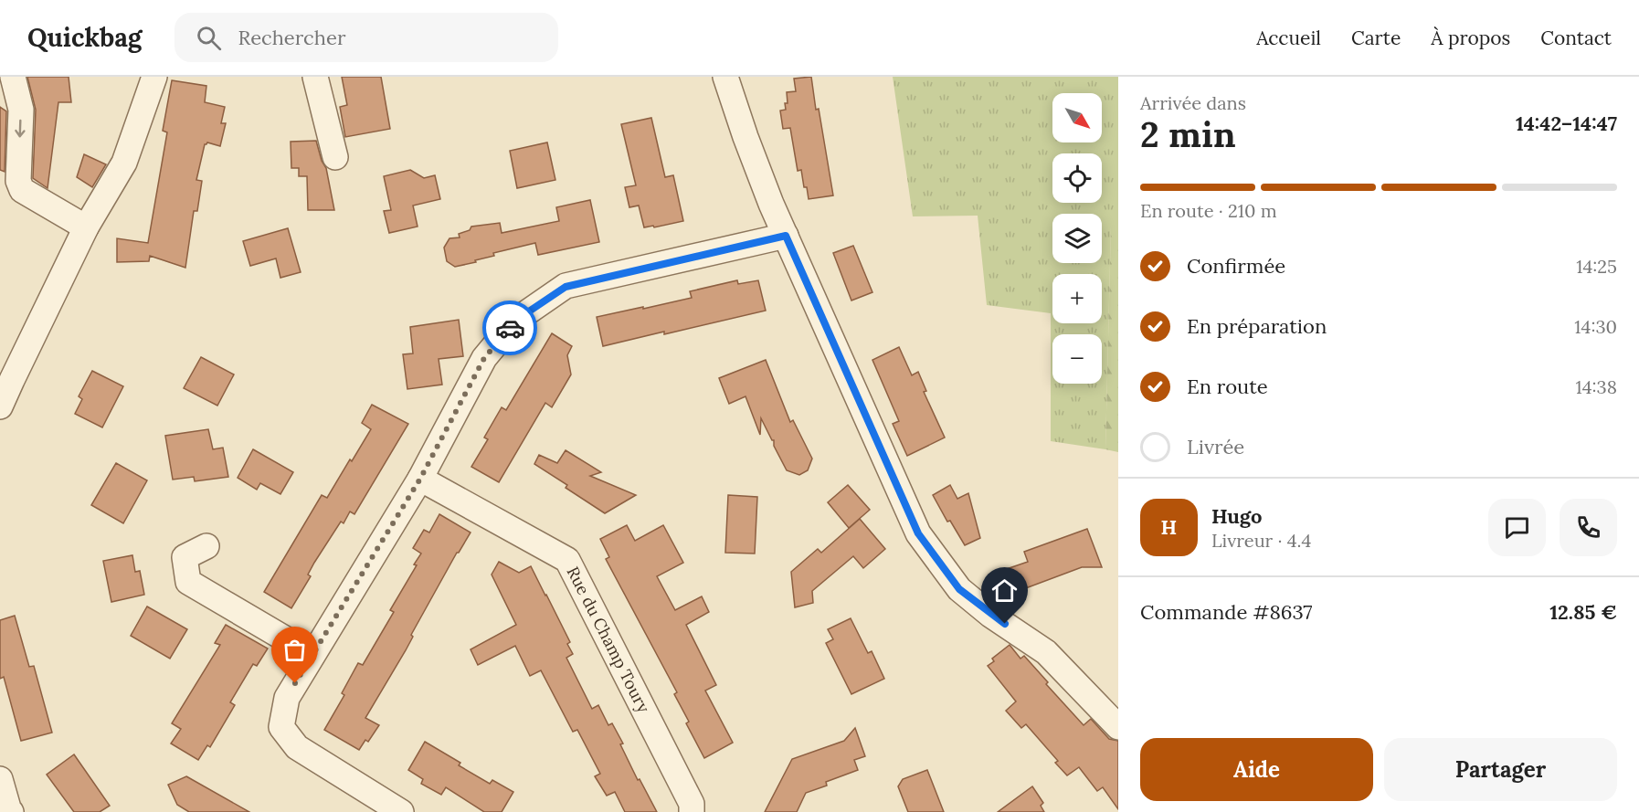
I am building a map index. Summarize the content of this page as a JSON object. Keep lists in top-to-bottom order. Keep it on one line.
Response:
{"streets":{"street":["Rue du Champ Toury"]},"north":"bottom right","page":{"header":"Quickbag","search":"Rechercher","nav":["Accueil","Carte","À propos","Contact"],"heading":["2 min","Arrivée dans","14:42–14:47"],"panel":["Hugo","Livreur · 4.4","Commande #8637","12.85 €"],"map_buttons":["+","−"],"bar":"En route · 210 m","list":[["Confirmée","14:25"],["En préparation","14:30"],["En route","14:38"],"Livrée"],"round":"H","buttons":["Aide","Partager"]}}
